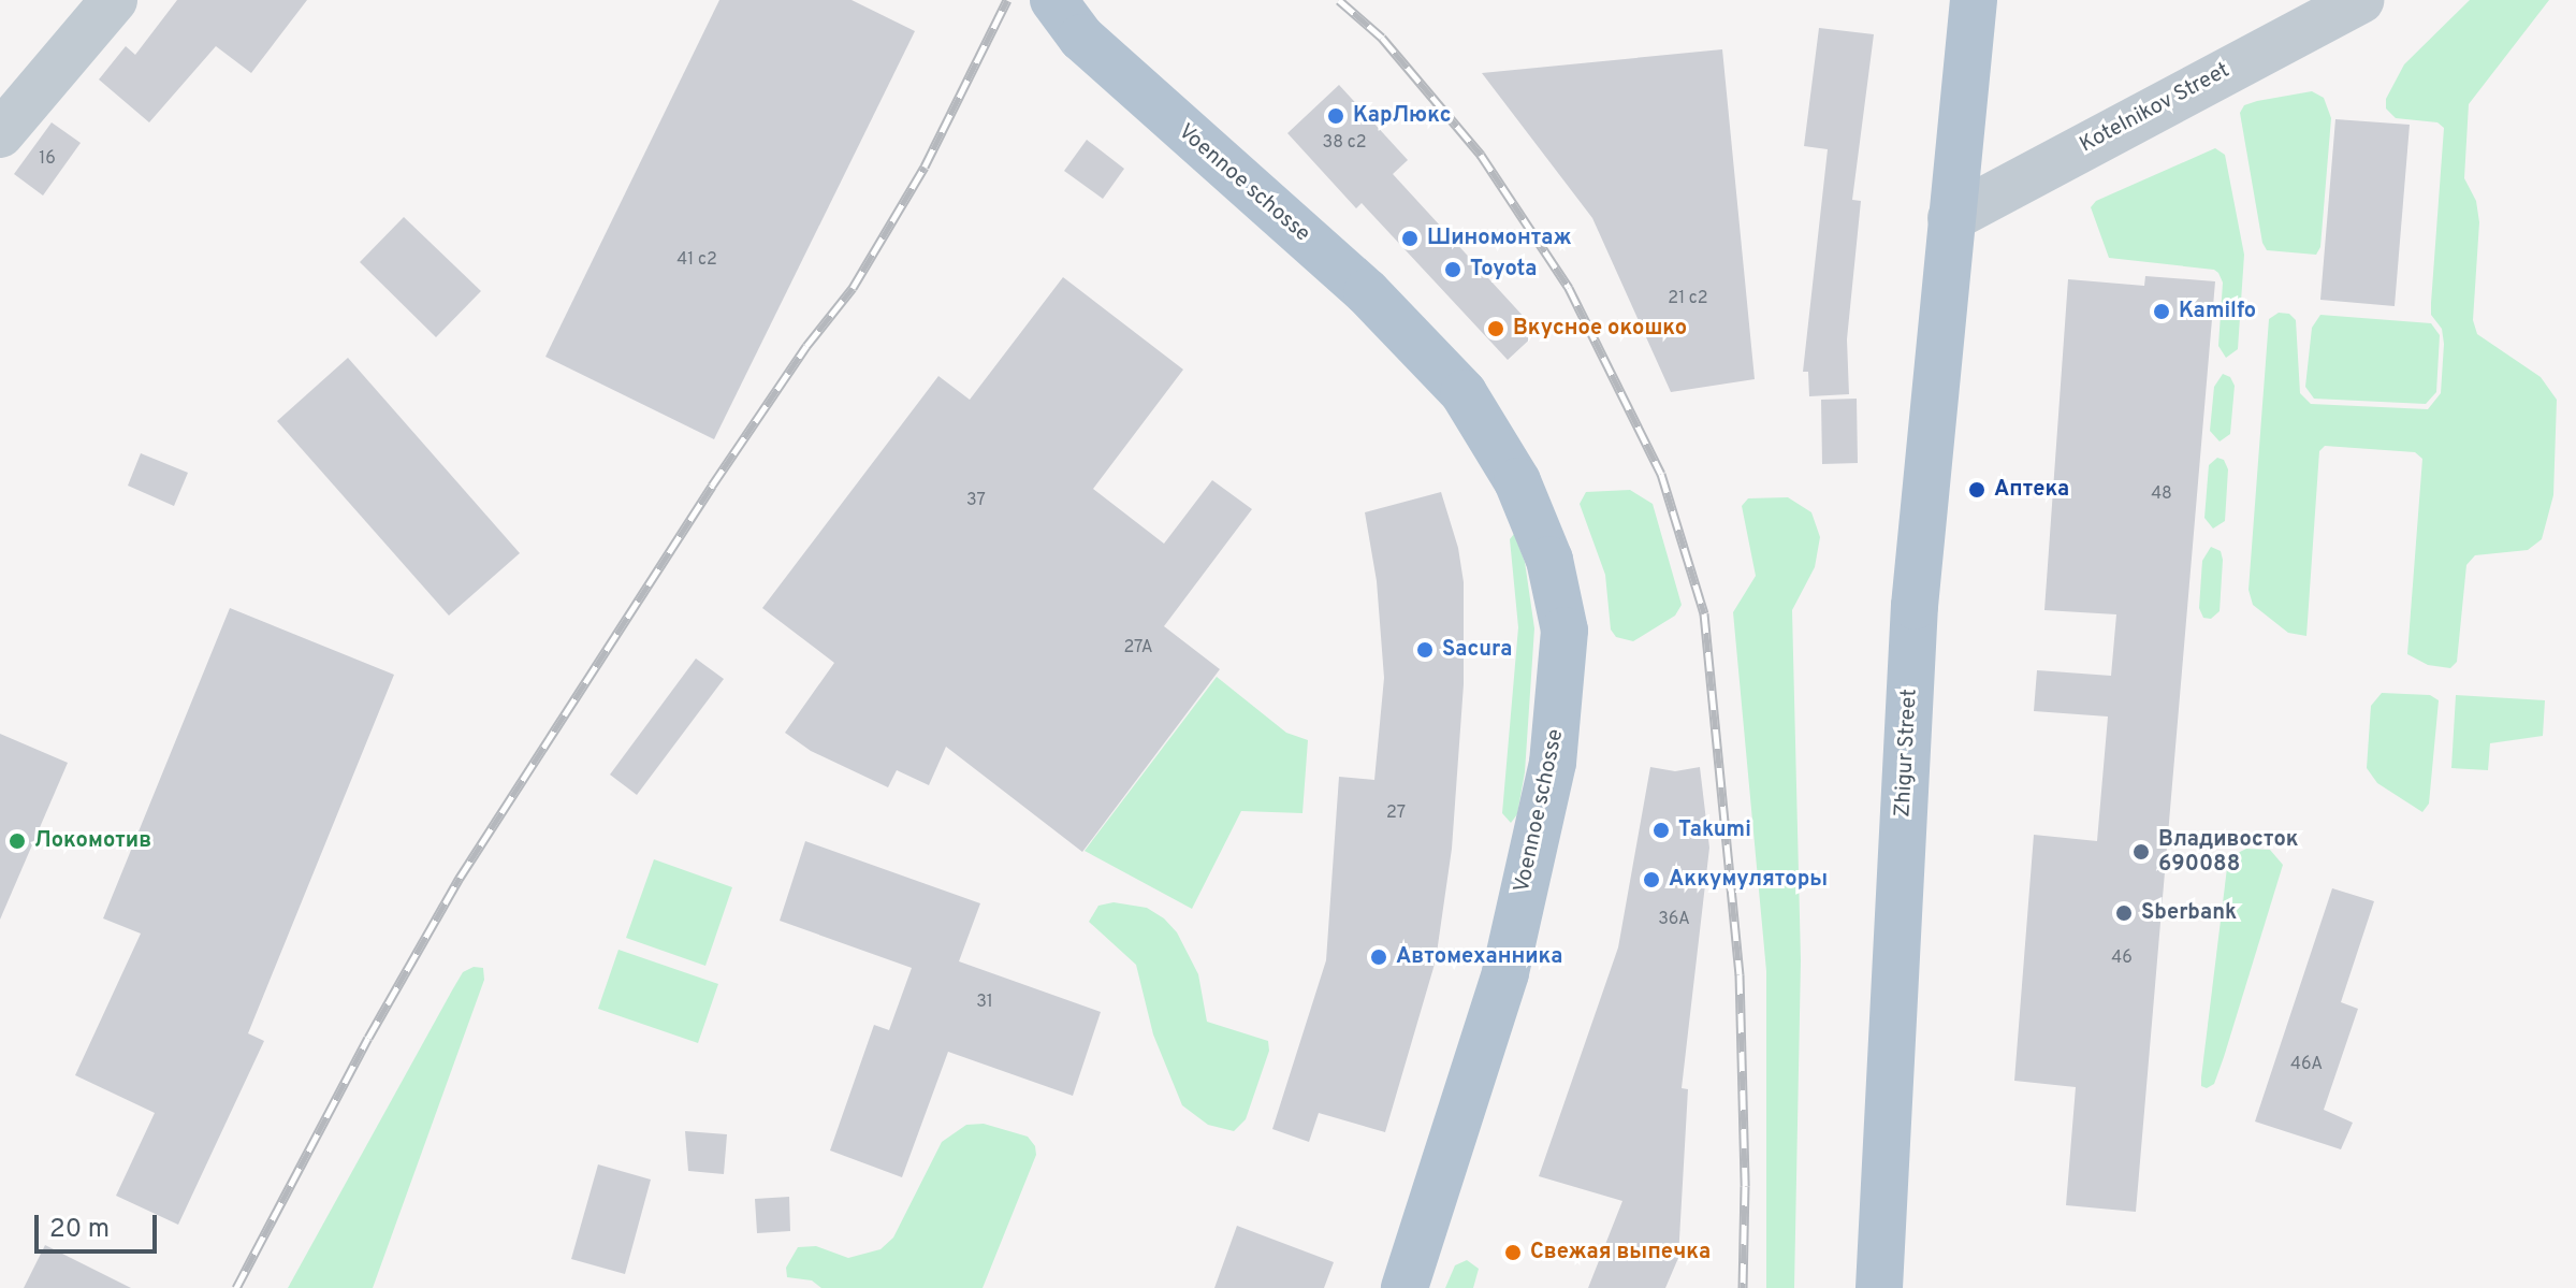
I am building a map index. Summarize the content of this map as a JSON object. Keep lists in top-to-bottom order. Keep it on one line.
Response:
{"streets":{"main road":["Voennoe schosse","Zhigur Street"],"street":["Kotelnikov Street"]},"crossings":[["Kotelnikov Street","Zhigur Street"]],"places":["КарЛюкс","Шиномонтаж","Toyota","Kamilfo","Вкусное окошко","Аптека","Sacura","Takumi","Локомотив","Владивосток 690088","Аккумуляторы","Sberbank","Автомеханника","Свежая выпечка"],"house_numbers":["38 с2","16","41 с2","21 с2","48","37","27А","27","36А","46","31","46А"],"scale_bar":"20 m"}
